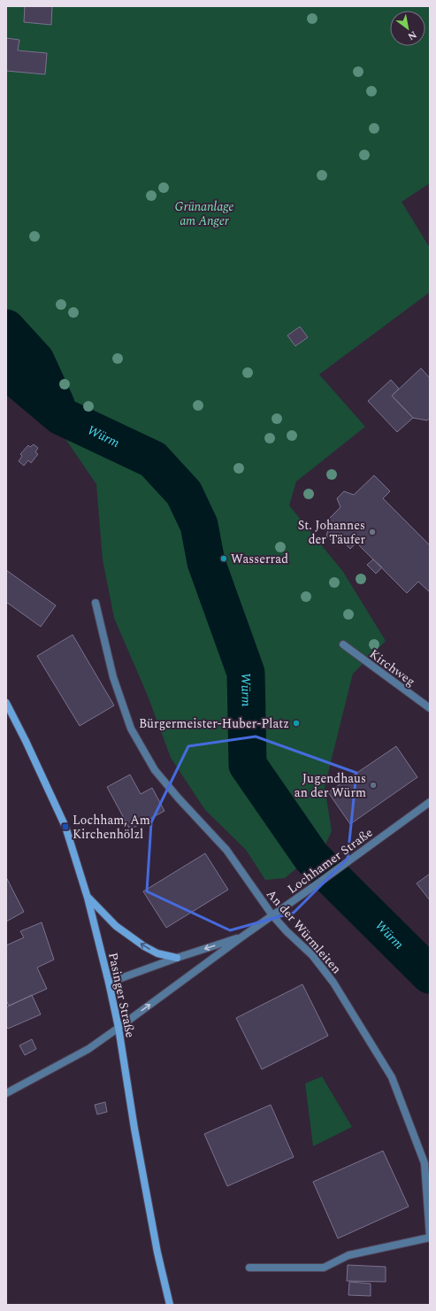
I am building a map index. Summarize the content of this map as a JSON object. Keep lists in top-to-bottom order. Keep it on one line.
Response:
{"streets":{"main road":["Pasinger Straße"],"street":["Kirchweg","Lochhamer Straße","An der Würmleiten"]},"crossings":[["Lochhamer Straße","An der Würmleiten"],["Lochhamer Straße","Pasinger Straße"]],"water":["Würm"],"parks":["Grünanlage am Anger"],"places":{"other":["St. Johannes der Täufer","Wasserrad","Bürgermeister-Huber-Platz","Jugendhaus an der Würm"],"transit":["Lochham, Am Kirchenhölzl"]},"north":"bottom right"}
